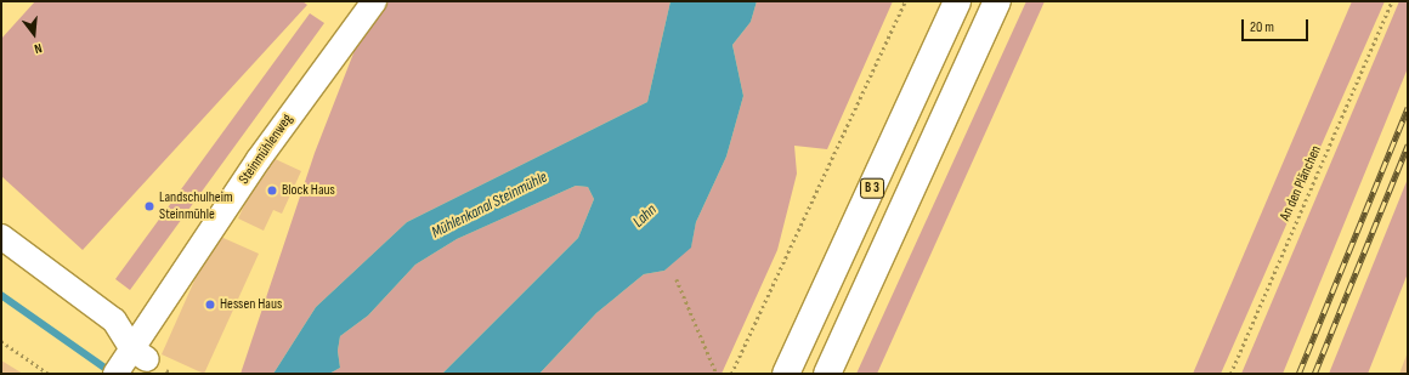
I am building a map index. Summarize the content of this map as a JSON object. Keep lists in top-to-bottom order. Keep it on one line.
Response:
{"streets":{"highway":["B 3"],"street":["Steinmühlenweg"],"path":["An den Plänchen"]},"water":["Mühlenkanal Steinmühle","Lahn"],"places":["Block Haus","Landschulheim Steinmühle","Hessen Haus"],"scale_bar":"20 m","north":"bottom"}
